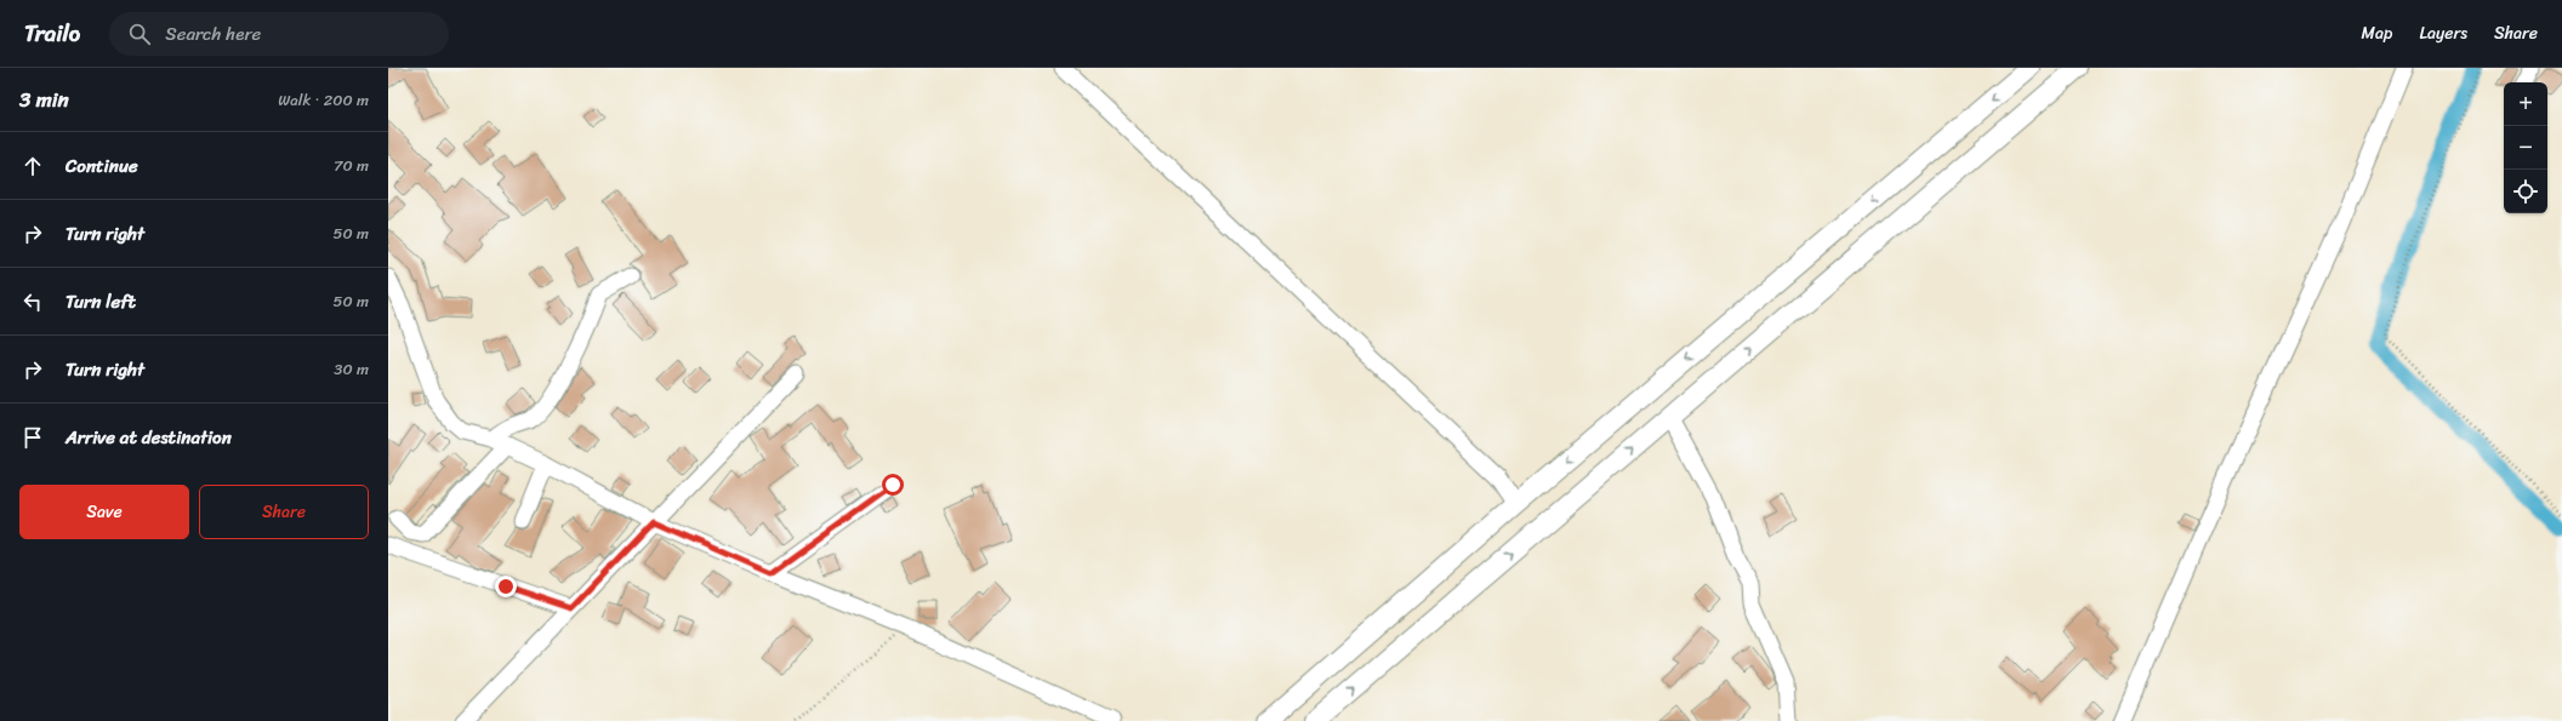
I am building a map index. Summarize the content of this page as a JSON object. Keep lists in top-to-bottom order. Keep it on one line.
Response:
{"page":{"header":"Trailo","search":"Search here","nav":["Map","Layers","Share"],"heading":["3 min","Walk · 200 m"],"map_buttons":["+","−"],"list":[["Continue","70 m"],["Turn right","50 m"],["Turn left","50 m"],["Turn right","30 m"],"Arrive at destination"],"buttons":["Save","Share"]}}
